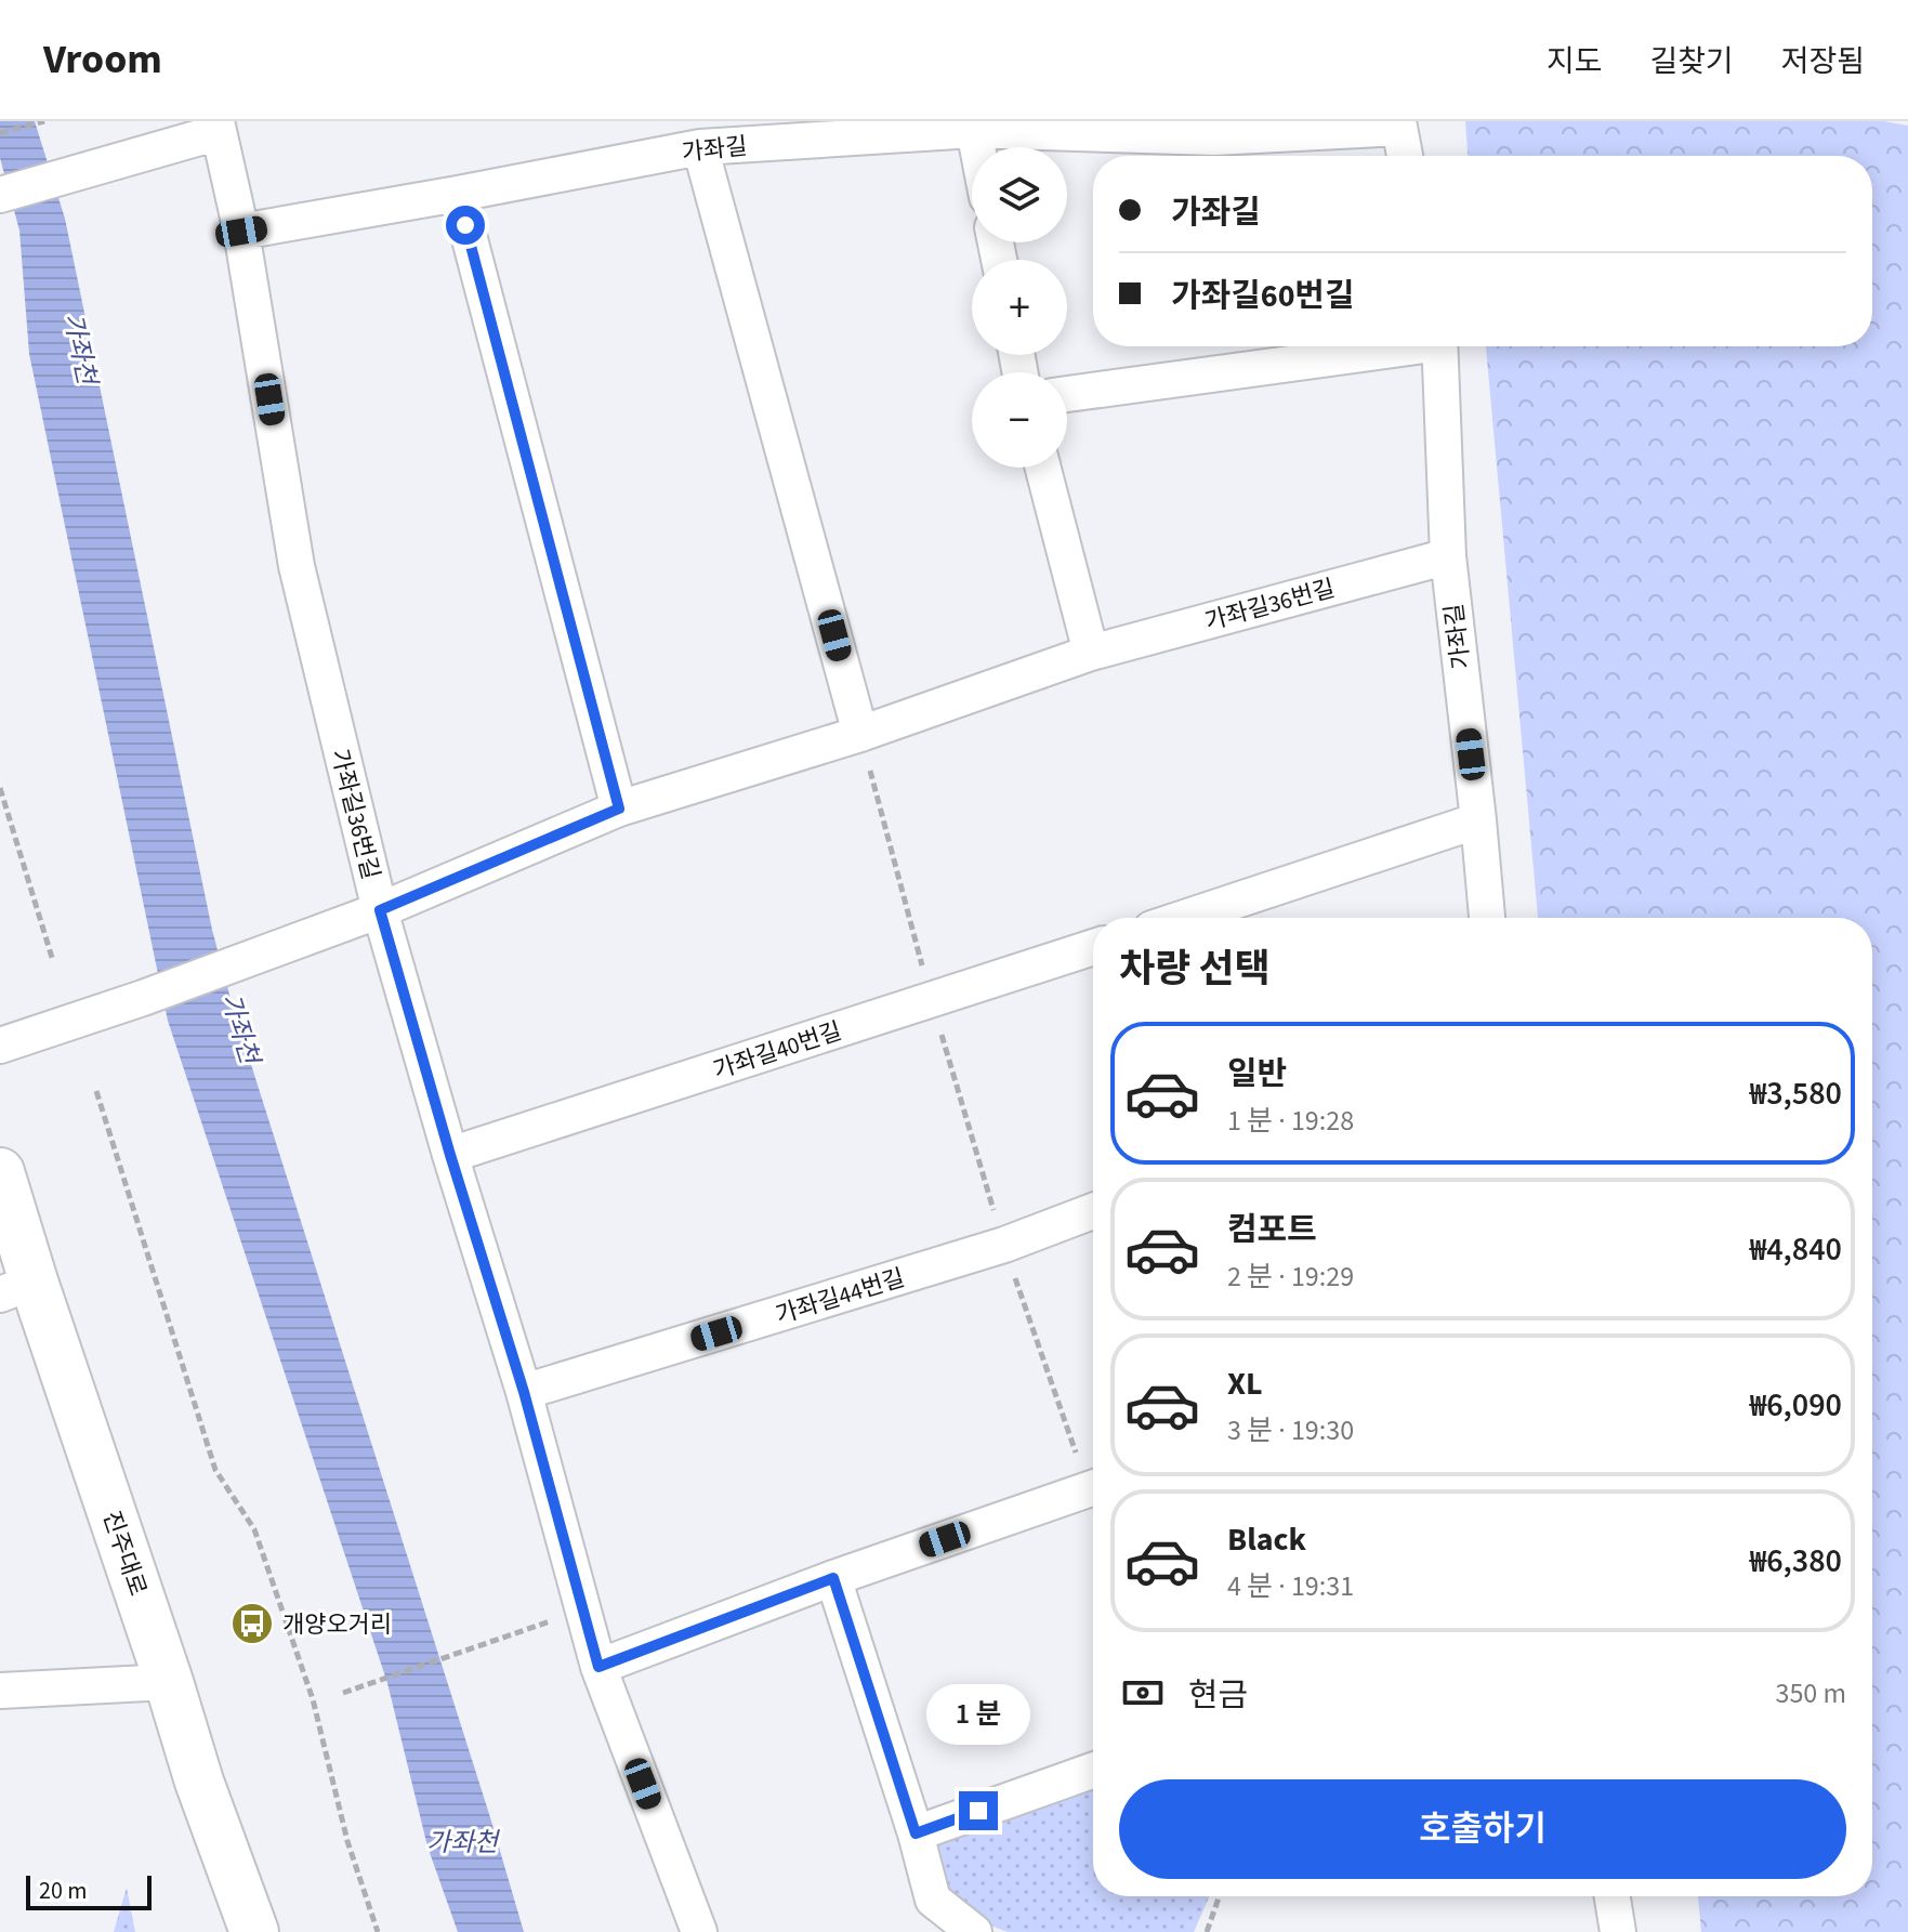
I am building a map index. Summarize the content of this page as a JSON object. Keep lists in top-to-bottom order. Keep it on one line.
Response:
{"streets":{"street":["가좌길","가좌길36번길","가좌길40번길","가좌길44번길","진주대로"]},"crossings":[["가좌길","가좌길36번길"]],"water":["가좌천"],"places":{"bus stop":["개양오거리"]},"scale_bar":"20 m","page":{"header":"Vroom","nav":["지도","길찾기","저장됨"],"map_buttons":["+","−"],"banner":["가좌길","가좌길60번길"],"heading":"차량 선택","list":[{"name":"일반","note":"1 분 · 19:28","value":"₩3,580"},{"name":"컴포트","note":"2 분 · 19:29","value":"₩4,840"},{"name":"XL","note":"3 분 · 19:30","value":"₩6,090"},{"name":"Black","note":"4 분 · 19:31","value":"₩6,380"}],"pay":["현금","350 m"],"bubble":"1 분","buttons":"호출하기","scale":"20 m"}}
